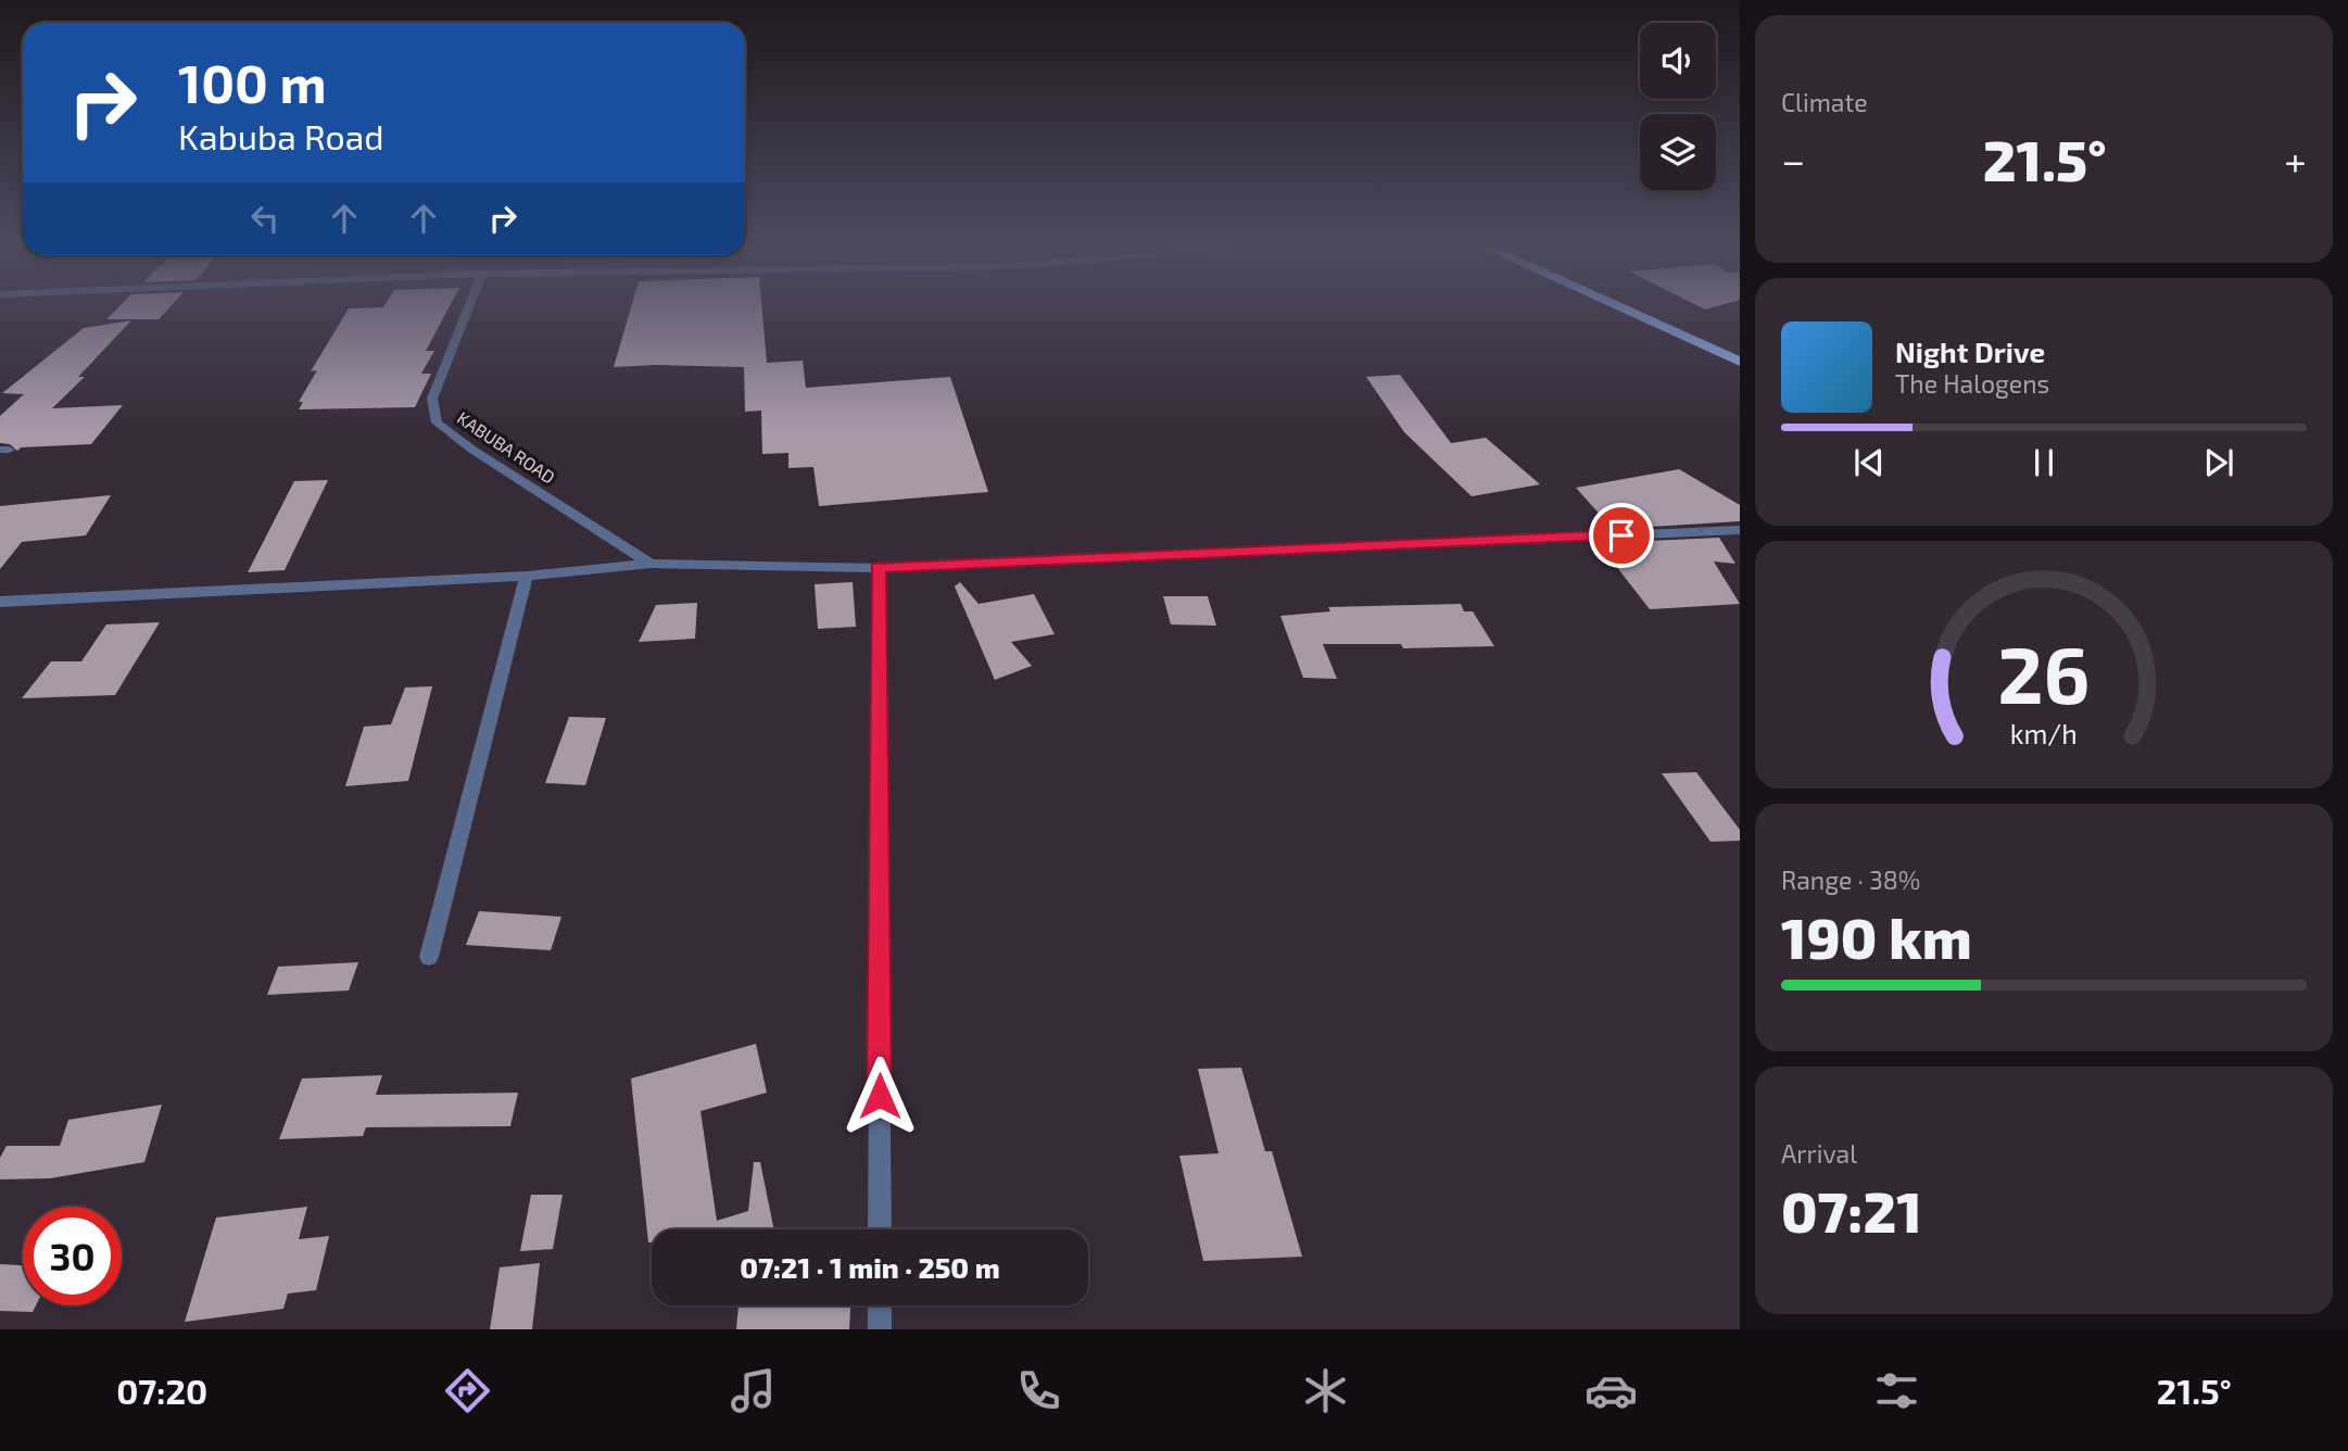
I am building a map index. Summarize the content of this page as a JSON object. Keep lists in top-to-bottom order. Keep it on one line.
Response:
{"streets":{"street":["KABUBA ROAD"]},"page":{"tile":["Climate",["Range · 38%","190 km"],["Arrival","07:21"]],"turn":["100 m","Kabuba Road"],"heat":["−","21.5°","+"],"song":["Night Drive","The Halogens"],"limit":"30","trip":"07:21 · 1 min · 250 m","tabs":["07:20","21.5°"],"gauge":["26","km/h"]}}
